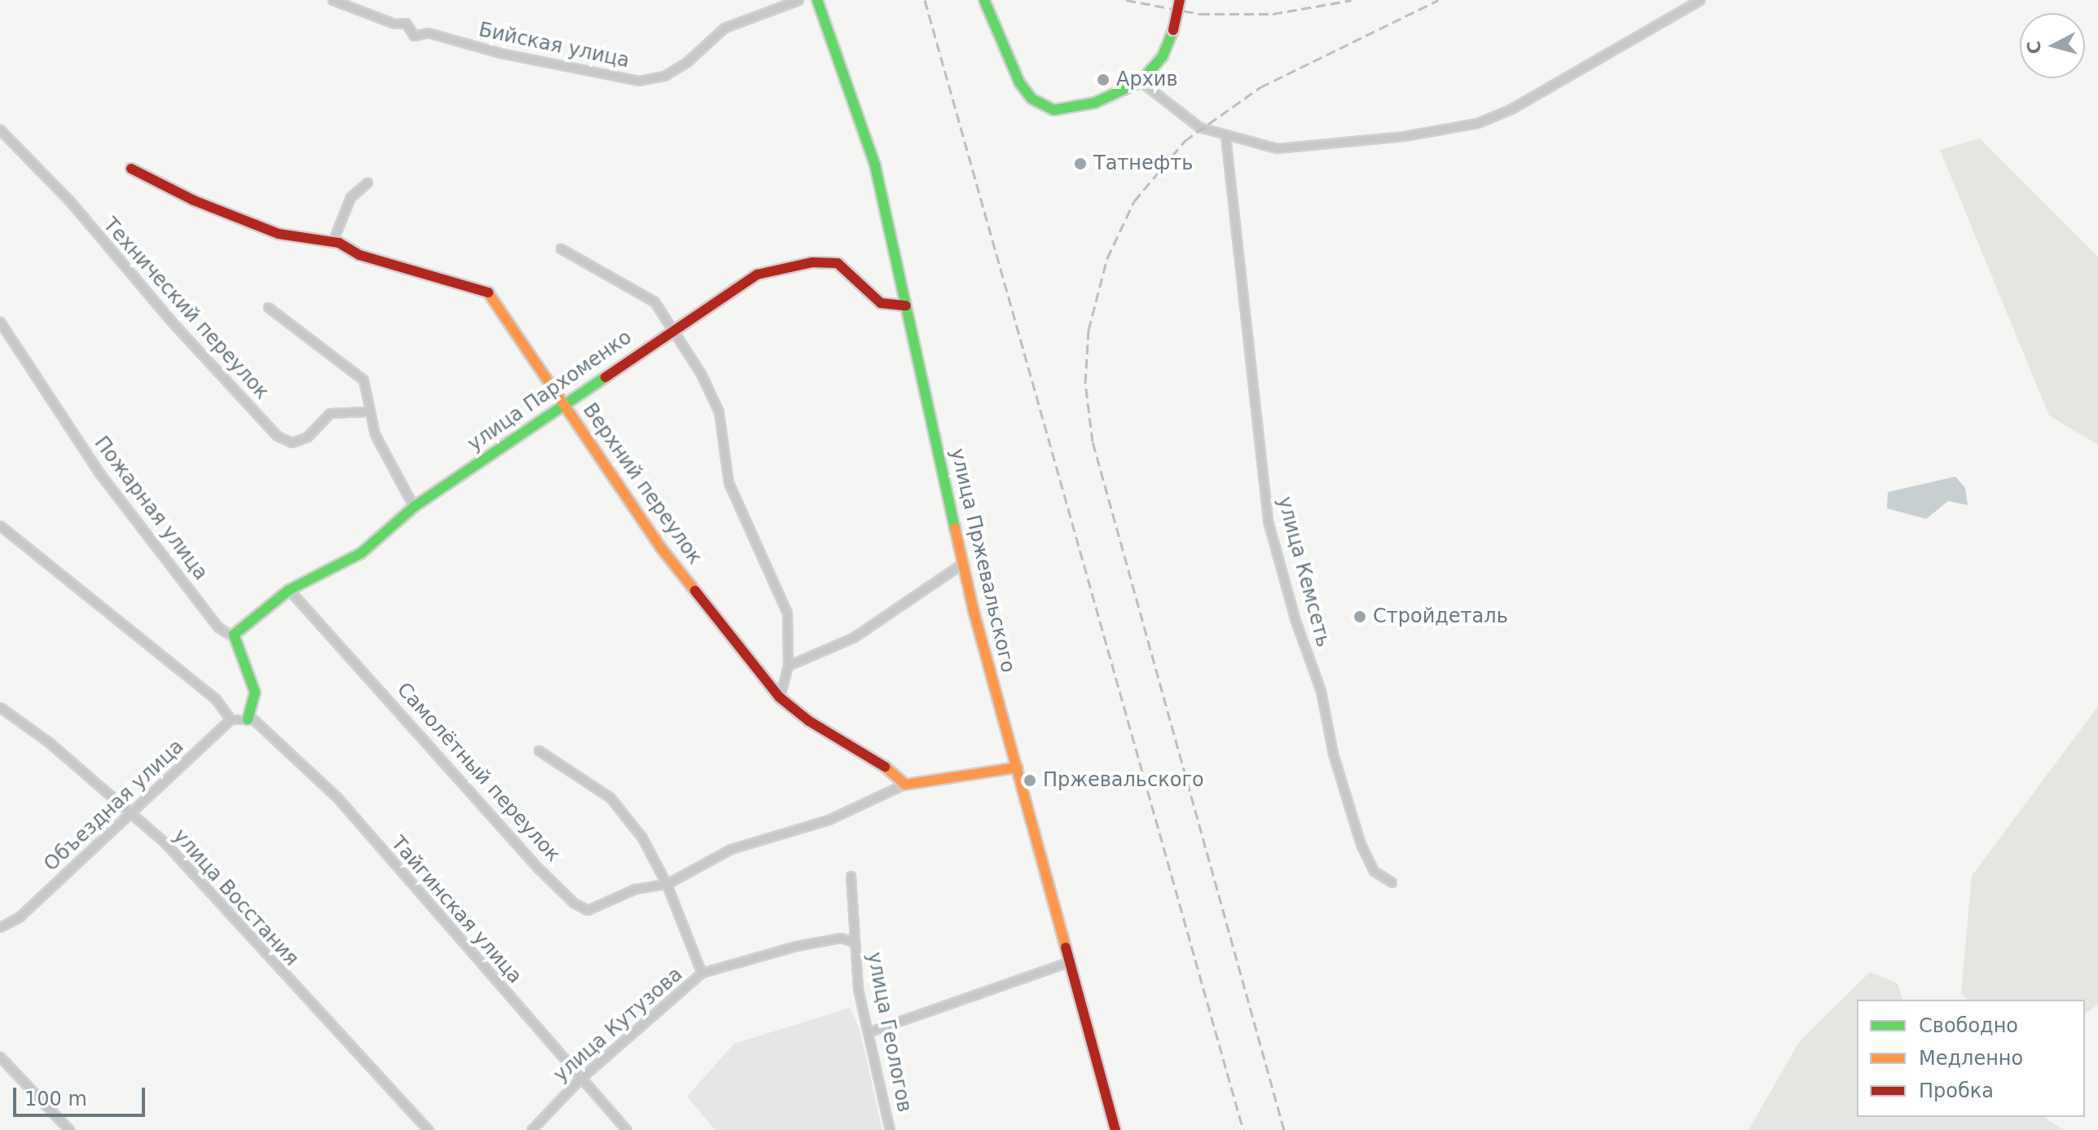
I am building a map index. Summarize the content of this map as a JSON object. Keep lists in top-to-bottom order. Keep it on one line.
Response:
{"streets":{"street":["Бийская улица","Технический переулок","улица Пархоменко","Верхний переулок","Пожарная улица","улица Пржевальского","улица Кемсеть","Самолётный переулок","Объездная улица","улица Восстания","Тайгинская улица","улица Кутузова","улица Геологов"]},"crossings":[["улица Пархоменко","Верхний переулок"],["улица Пархоменко","Пожарная улица"],["улица Пархоменко","улица Пржевальского"],["улица Пархоменко","Самолётный переулок"],["Пожарная улица","Тайгинская улица"],["улица Пржевальского","Самолётный переулок"],["Объездная улица","улица Восстания"],["Тайгинская улица","улица Кутузова"],["улица Кутузова","улица Геологов"]],"places":["Архив","Татнефть","Стройдеталь","Пржевальского"],"legend":["Свободно","Медленно","Пробка"],"scale_bar":"100 m","north":"left"}
